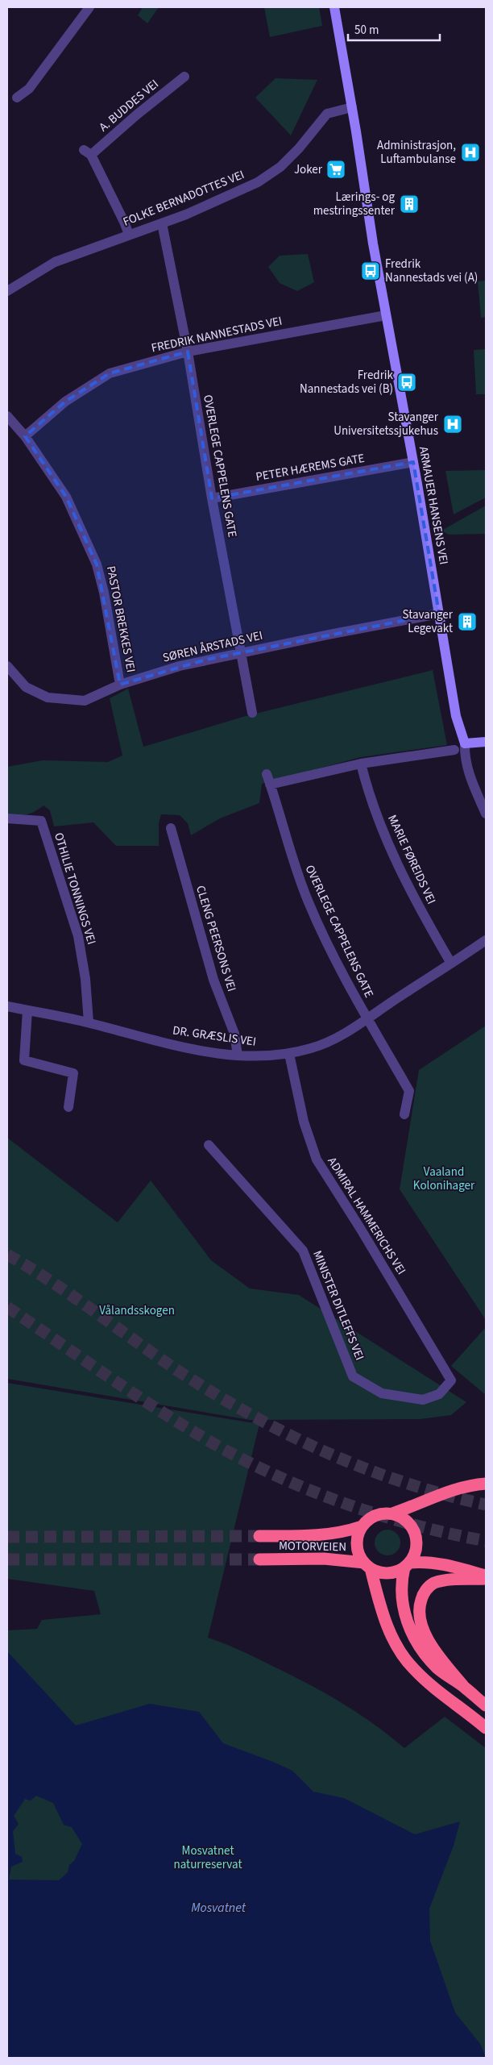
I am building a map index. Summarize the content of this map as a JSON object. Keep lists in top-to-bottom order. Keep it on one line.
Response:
{"streets":{"highway":["MOTORVEIEN"],"street":["A. BUDDES VEI","FOLKE BERNADOTTES VEI","FREDRIK NANNESTADS VEI","OVERLEGE CAPPELENS GATE","PETER HÆREMS GATE","ARMAUER HANSENS VEI","PASTOR BREKKES VEI","SØREN ÅRSTADS VEI","MARIE FØREIDS VEI","OTHILIE TONNINGS VEI","CLENG PEERSONS VEI","DR. GRÆSLIS VEI","ADMIRAL HAMMERICHS VEI","MINISTER DITLEFFS VEI"]},"crossings":[["A. BUDDES VEI","FOLKE BERNADOTTES VEI"],["FOLKE BERNADOTTES VEI","OVERLEGE CAPPELENS GATE"],["FOLKE BERNADOTTES VEI","ARMAUER HANSENS VEI"],["FREDRIK NANNESTADS VEI","OVERLEGE CAPPELENS GATE"],["FREDRIK NANNESTADS VEI","ARMAUER HANSENS VEI"],["FREDRIK NANNESTADS VEI","PASTOR BREKKES VEI"],["OVERLEGE CAPPELENS GATE","PETER HÆREMS GATE"],["OVERLEGE CAPPELENS GATE","SØREN ÅRSTADS VEI"],["OVERLEGE CAPPELENS GATE","DR. GRÆSLIS VEI"],["PETER HÆREMS GATE","ARMAUER HANSENS VEI"],["ARMAUER HANSENS VEI","SØREN ÅRSTADS VEI"],["PASTOR BREKKES VEI","SØREN ÅRSTADS VEI"],["MARIE FØREIDS VEI","DR. GRÆSLIS VEI"],["OTHILIE TONNINGS VEI","DR. GRÆSLIS VEI"],["CLENG PEERSONS VEI","DR. GRÆSLIS VEI"],["DR. GRÆSLIS VEI","ADMIRAL HAMMERICHS VEI"],["ADMIRAL HAMMERICHS VEI","MINISTER DITLEFFS VEI"]],"water":["Mosvatnet"],"parks":["Vaaland Kolonihager","Vålandsskogen","Mosvatnet naturreservat"],"places":{"hospital":["Administrasjon, Luftambulanse","Stavanger Universitetssjukehus"],"supermarket":["Joker"],"building":["Lærings- og mestringssenter","Stavanger Legevakt"],"bus stop":["Fredrik Nannestads vei (A)","Fredrik Nannestads vei (B)"]},"scale_bar":"50 m"}
